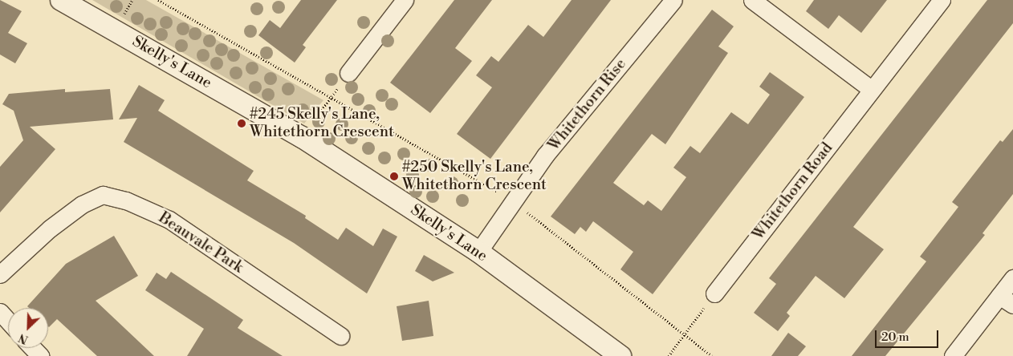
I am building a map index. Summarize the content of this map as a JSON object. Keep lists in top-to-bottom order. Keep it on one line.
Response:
{"streets":{"street":["Skelly's Lane","Whitethorn Rise","Whitethorn Road","Beauvale Park"]},"crossings":[["Skelly's Lane","Whitethorn Rise"]],"places":["#245 Skelly's Lane, Whitethorn Crescent","#250 Skelly's Lane, Whitethorn Crescent"],"scale_bar":"20 m","north":"bottom left"}
